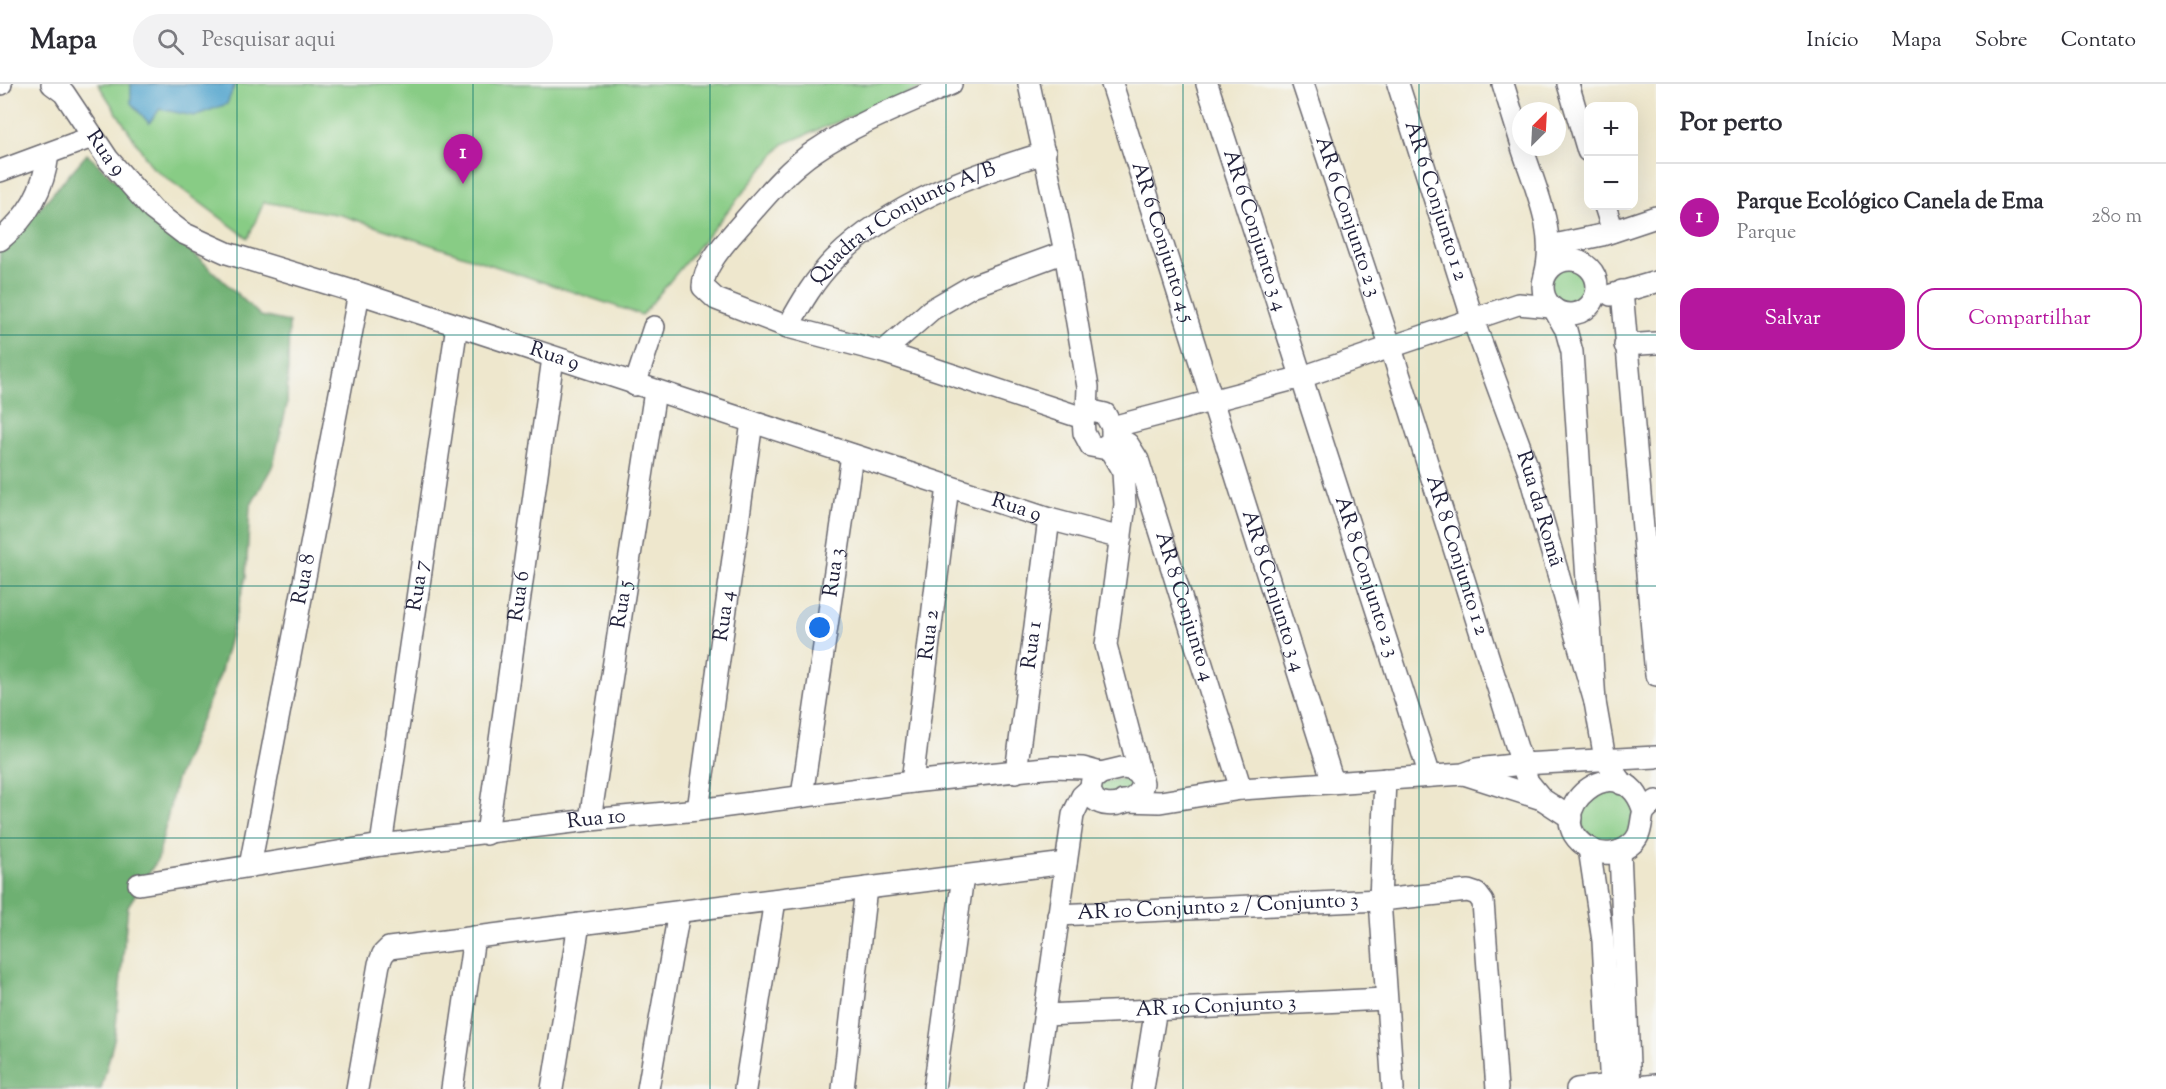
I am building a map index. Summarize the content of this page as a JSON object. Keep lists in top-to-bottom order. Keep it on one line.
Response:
{"streets":{"street":["Rua 9","AR 6 Conjunto 1 2","AR 6 Conjunto 2 3","Quadra 1 Conjunto A/B","AR 6 Conjunto 3 4","AR 6 Conjunto 4 5","Rua da Romã","AR 8 Conjunto 1 2","Rua 3","AR 8 Conjunto 2 3","Rua 8","Rua 7","AR 8 Conjunto 3 4","Rua 6","Rua 5","AR 8 Conjunto 4","Rua 4","Rua 2","Rua 1","Rua 10","AR 10 Conjunto 2 / Conjunto 3","AR 10 Conjunto 3"]},"crossings":[["Rua 9","Rua 3"],["Rua 9","Rua 8"],["Rua 9","Rua 7"],["Rua 9","Rua 6"],["Rua 9","Rua 5"],["Rua 9","Rua 4"],["Rua 9","Rua 2"],["Rua 9","Rua 1"],["AR 6 Conjunto 1 2","Rua da Romã"],["AR 6 Conjunto 2 3","AR 8 Conjunto 1 2"],["AR 6 Conjunto 3 4","AR 8 Conjunto 2 3"],["AR 6 Conjunto 4 5","AR 8 Conjunto 3 4"],["Rua 3","Rua 10"],["Rua 8","Rua 10"],["Rua 7","Rua 10"],["Rua 6","Rua 10"],["Rua 5","Rua 10"],["Rua 4","Rua 10"],["Rua 2","Rua 10"],["Rua 1","Rua 10"]],"north":"top right","page":{"header":"Mapa","search":"Pesquisar aqui","nav":["Início","Mapa","Sobre","Contato"],"heading":"Por perto","map_buttons":["+","−"],"pins":"1","list":[{"mark":"1","name":"Parque Ecológico Canela de Ema","note":"Parque","value":"280 m"}],"buttons":["Salvar","Compartilhar"]}}
